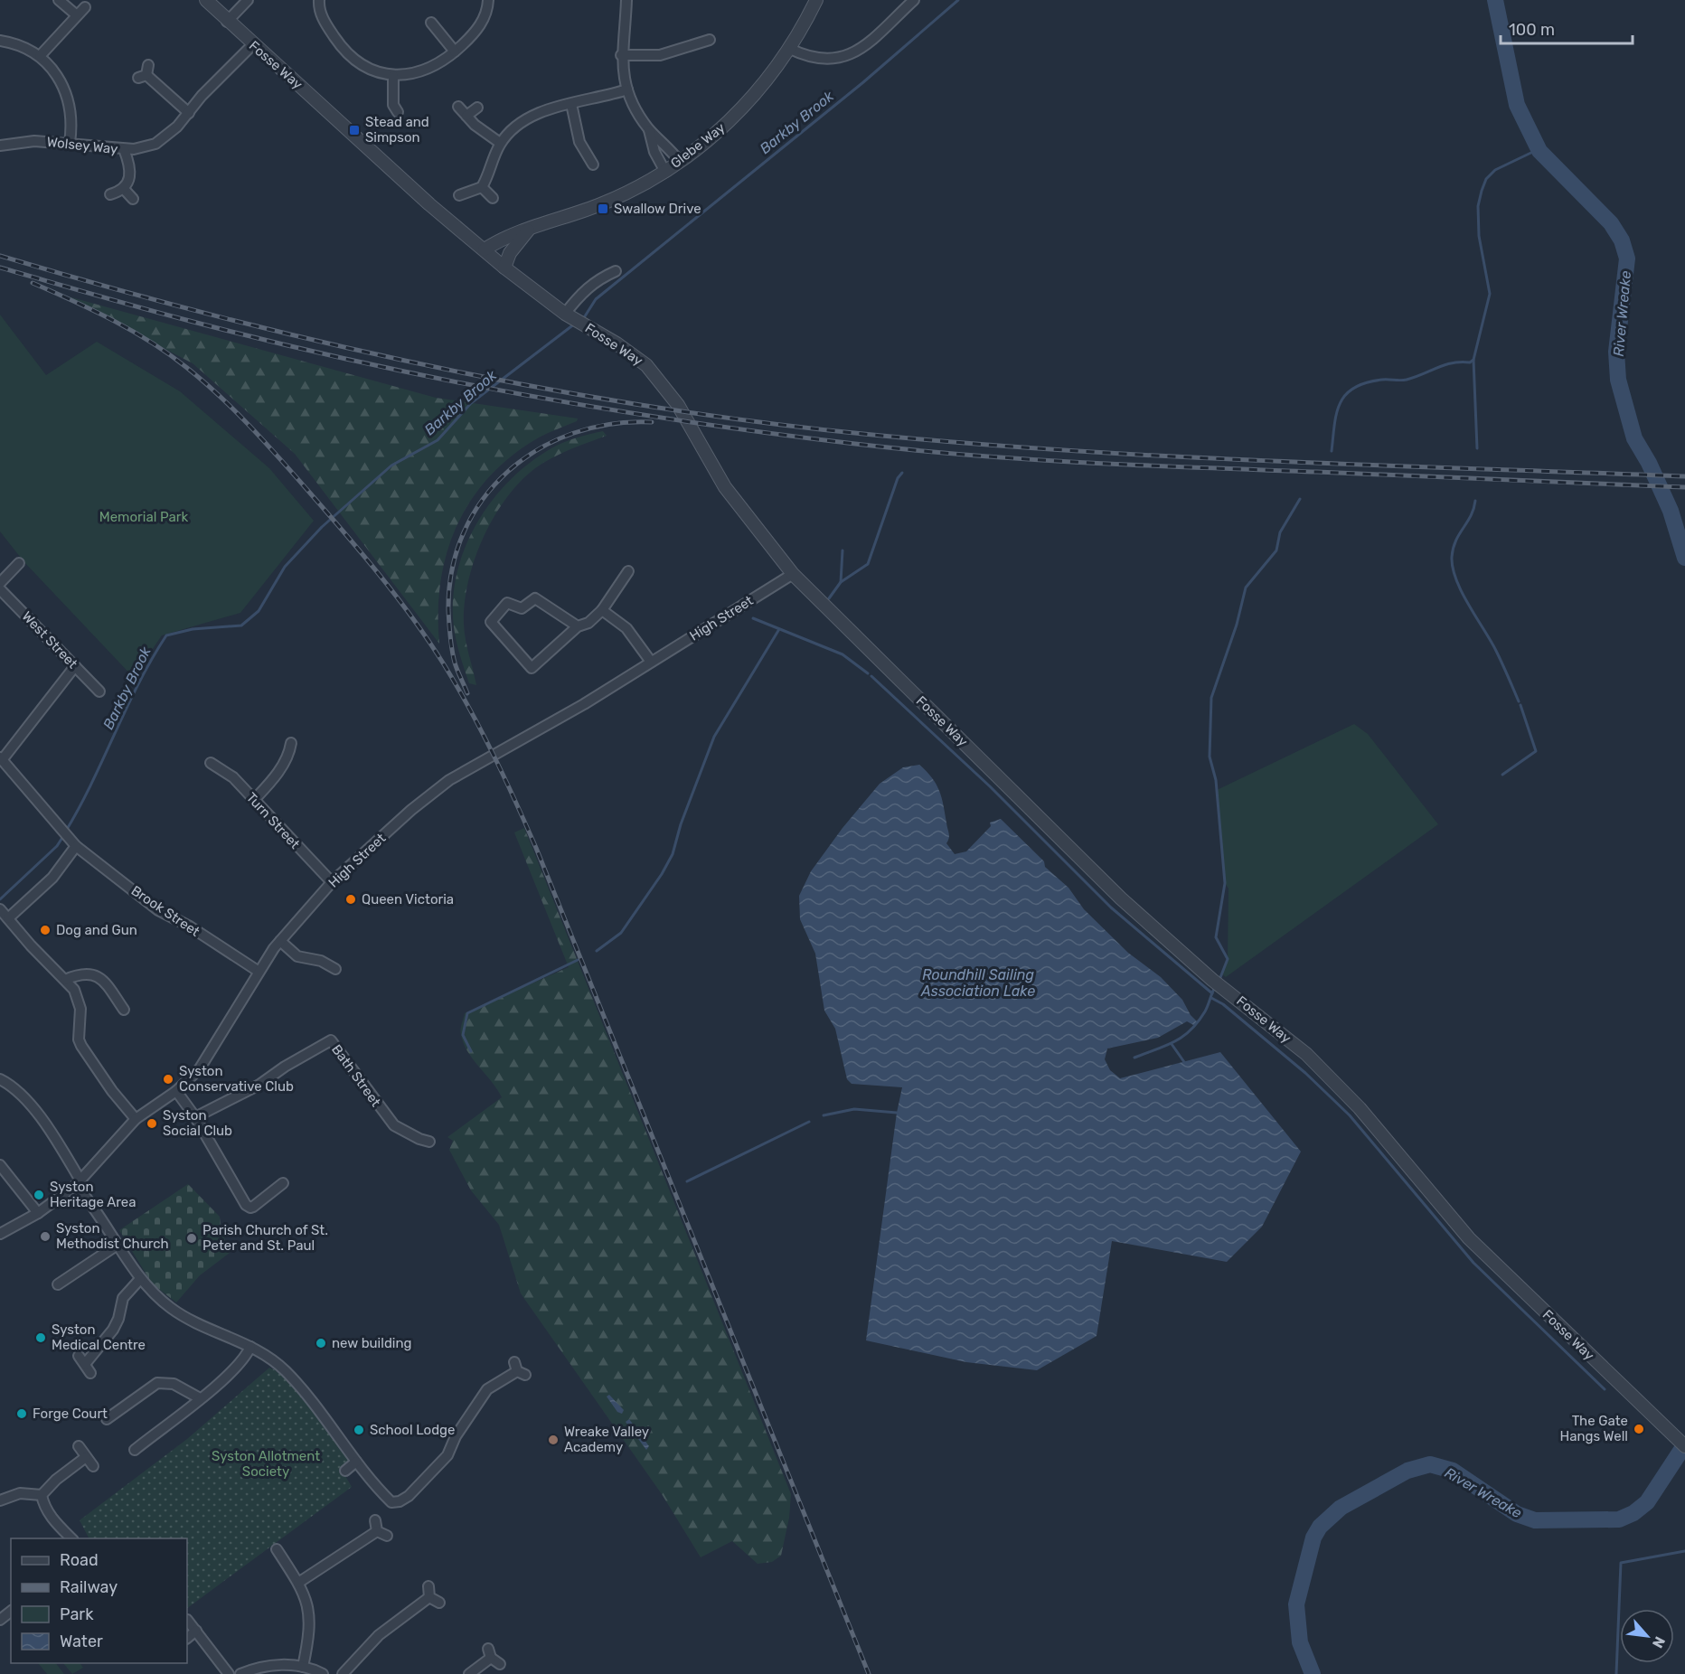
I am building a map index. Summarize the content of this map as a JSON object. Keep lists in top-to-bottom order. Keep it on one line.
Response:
{"streets":{"street":["Fosse Way","Wolsey Way","Glebe Way","High Street","West Street","Turn Street","Brook Street","Bath Street"]},"crossings":[["Fosse Way","Wolsey Way"],["Fosse Way","Glebe Way"],["Fosse Way","High Street"],["High Street","Turn Street"],["High Street","Brook Street"]],"water":["Barkby Brook","River Wreake","Roundhill Sailing Association Lake"],"parks":["Memorial Park","Syston Allotment Society"],"places":{"transit":["Stead and Simpson","Swallow Drive"],"other":["Queen Victoria","Dog and Gun","Syston Conservative Club","Syston Social Club","Syston Heritage Area","Syston Methodist Church","Parish Church of St. Peter and St. Paul","Syston Medical Centre","new building","Forge Court","The Gate Hangs Well","School Lodge","Wreake Valley Academy"]},"legend":["Road","Railway","Park","Water"],"scale_bar":"100 m","north":"bottom right"}
